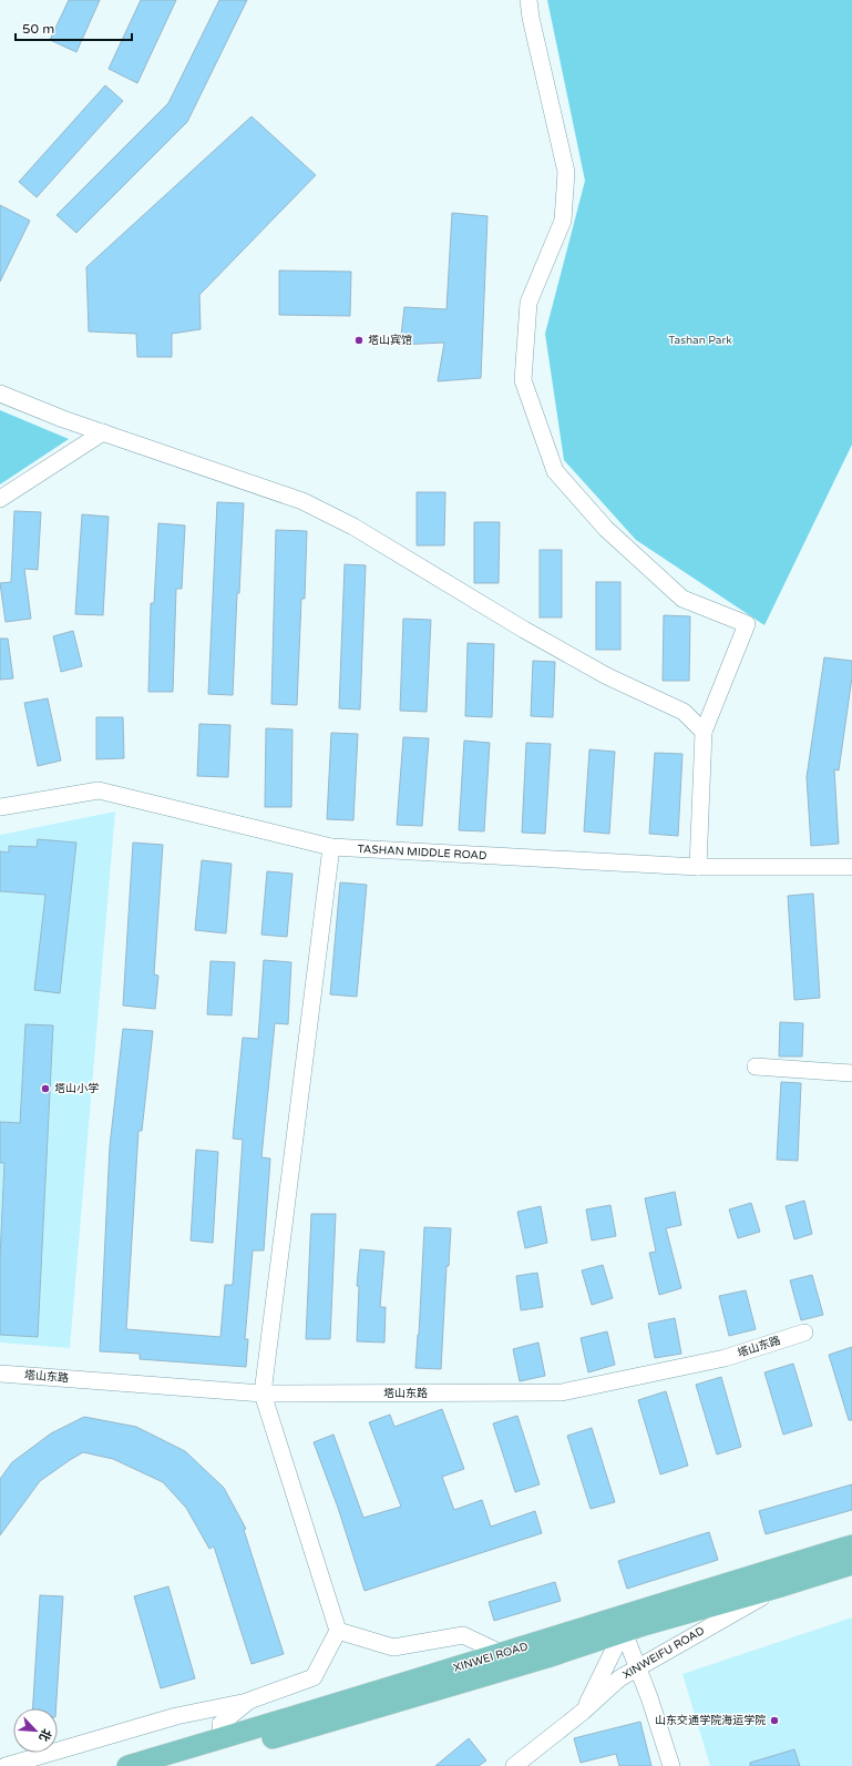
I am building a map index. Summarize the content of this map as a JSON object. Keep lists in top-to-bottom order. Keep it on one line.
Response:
{"streets":{"main road":["XINWEI ROAD"],"street":["TASHAN MIDDLE ROAD","塔山东路","XINWEIFU ROAD"]},"crossings":[["XINWEIFU ROAD","XINWEI ROAD"]],"parks":["Tashan Park"],"places":["塔山宾馆","塔山小学","山东交通学院海运学院"],"scale_bar":"50 m","north":"bottom right"}
